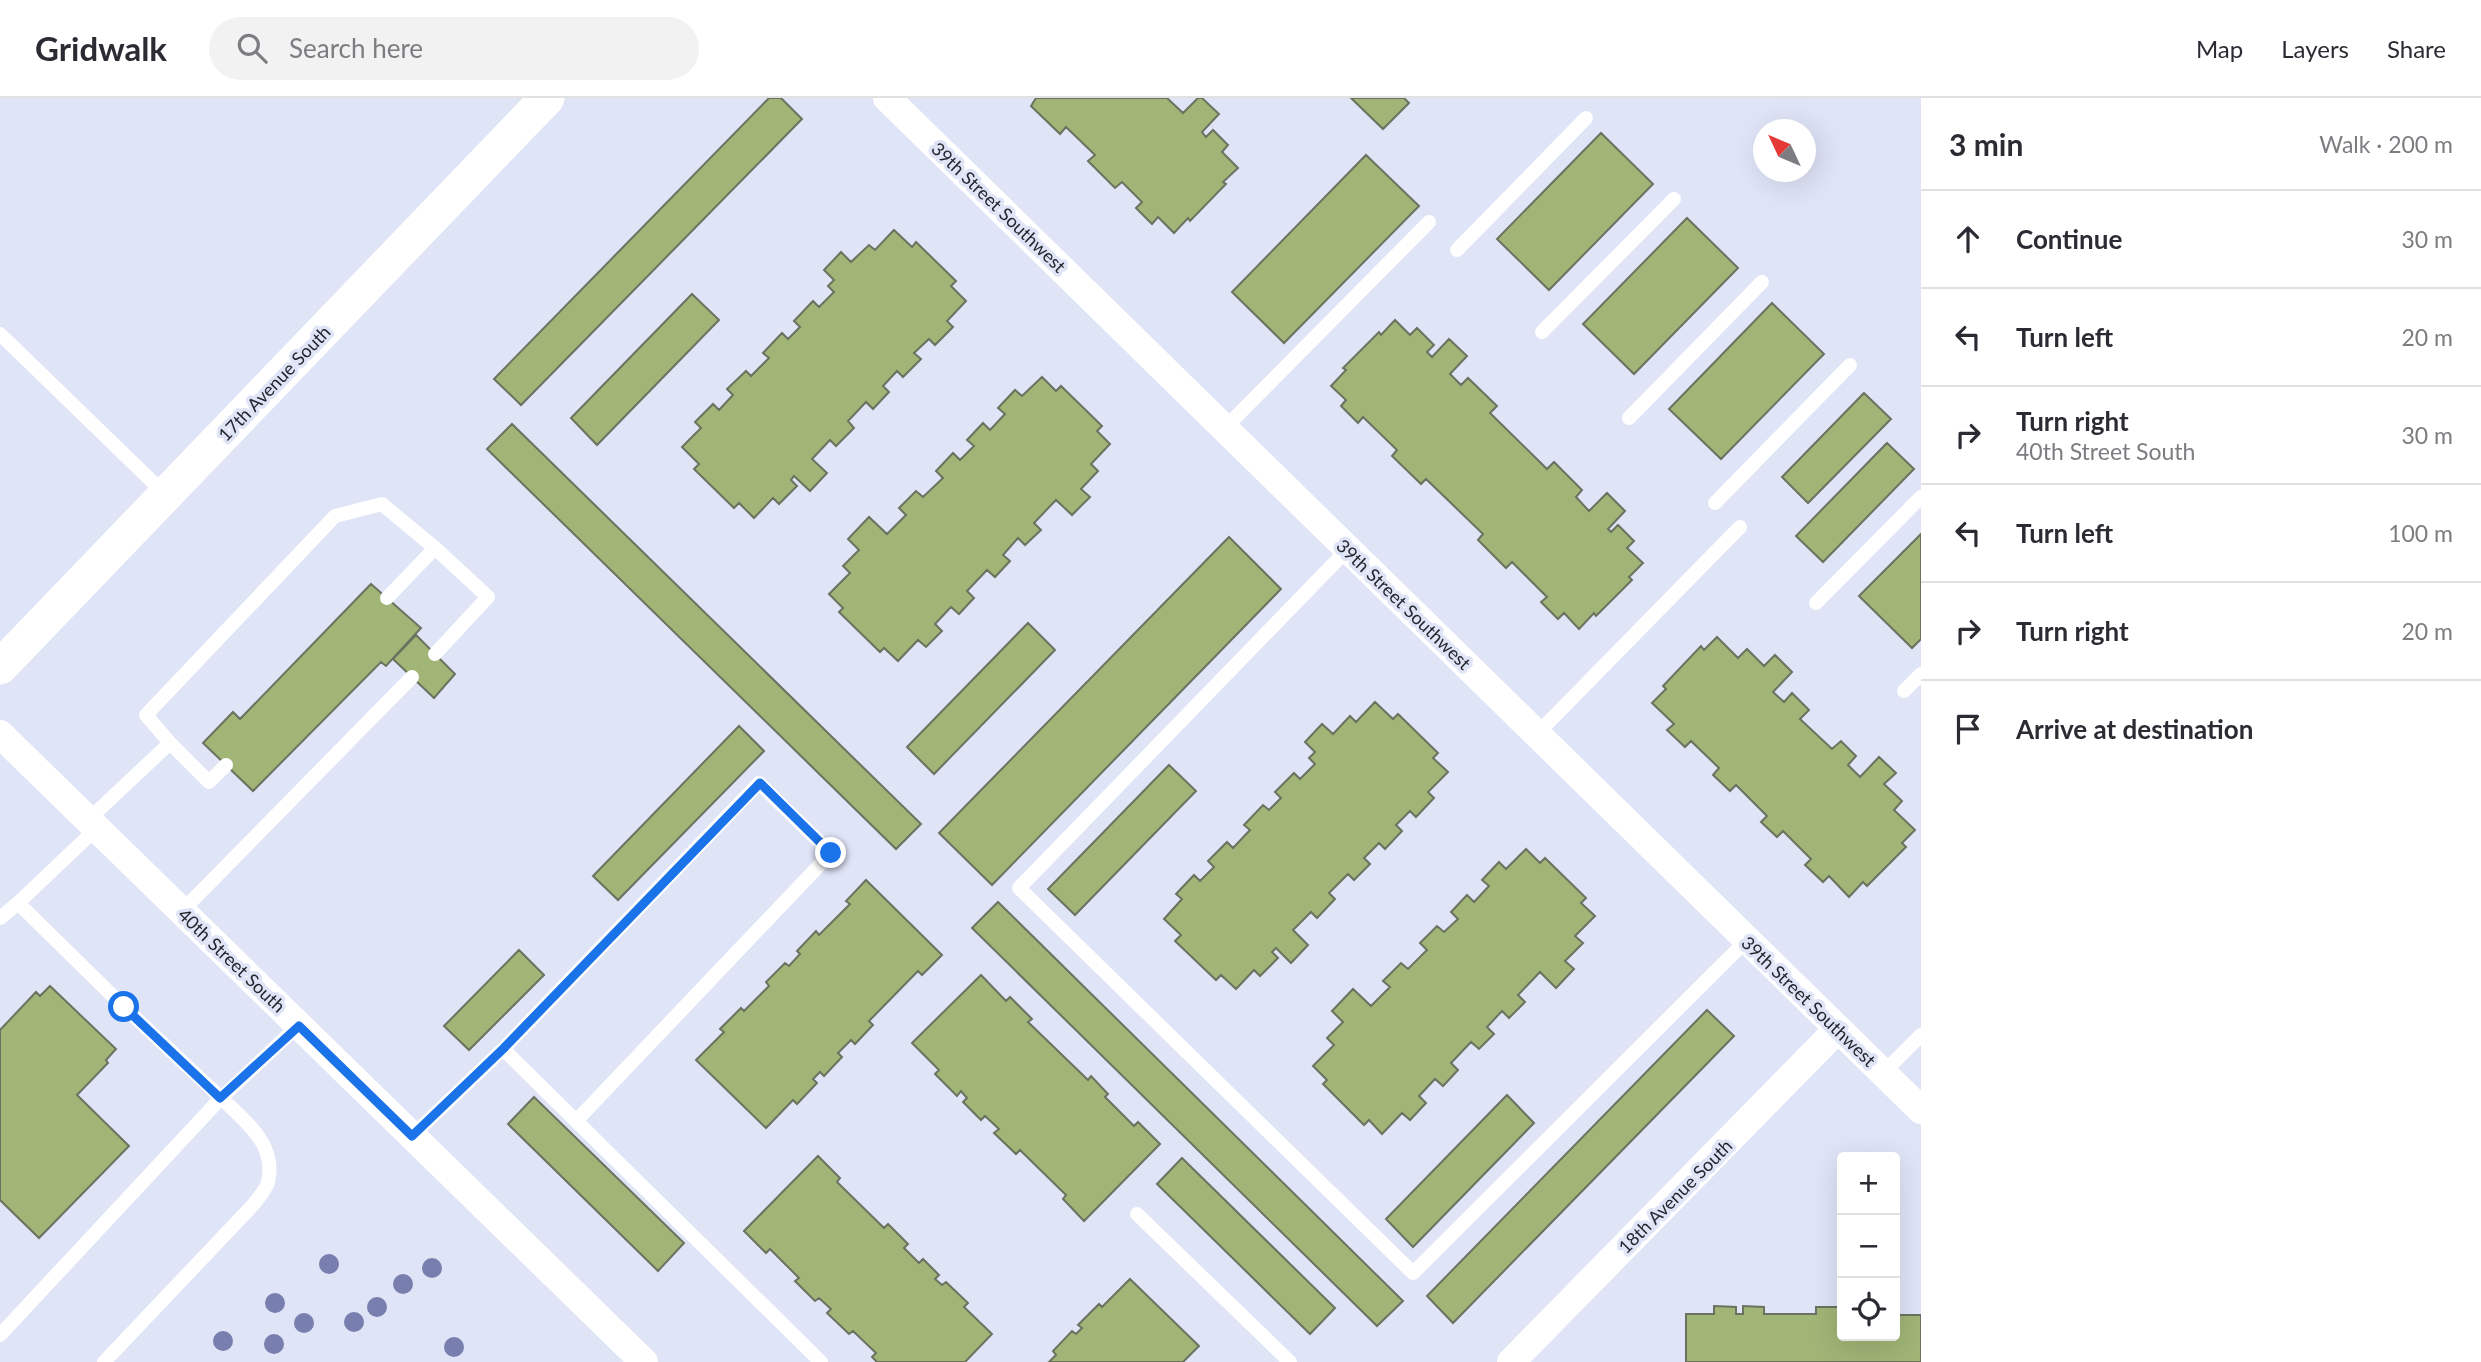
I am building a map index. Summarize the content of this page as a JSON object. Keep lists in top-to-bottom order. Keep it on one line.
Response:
{"streets":{"street":["39th Street Southwest","17th Avenue South","40th Street South","18th Avenue South"]},"crossings":[["39th Street Southwest","18th Avenue South"]],"north":"top left","page":{"header":"Gridwalk","search":"Search here","nav":["Map","Layers","Share"],"heading":["3 min","Walk · 200 m"],"list":[["Continue","30 m"],["Turn left","20 m"],["Turn right","40th Street South","30 m"],["Turn left","100 m"],["Turn right","20 m"],"Arrive at destination"],"map_buttons":["+","−"]}}
